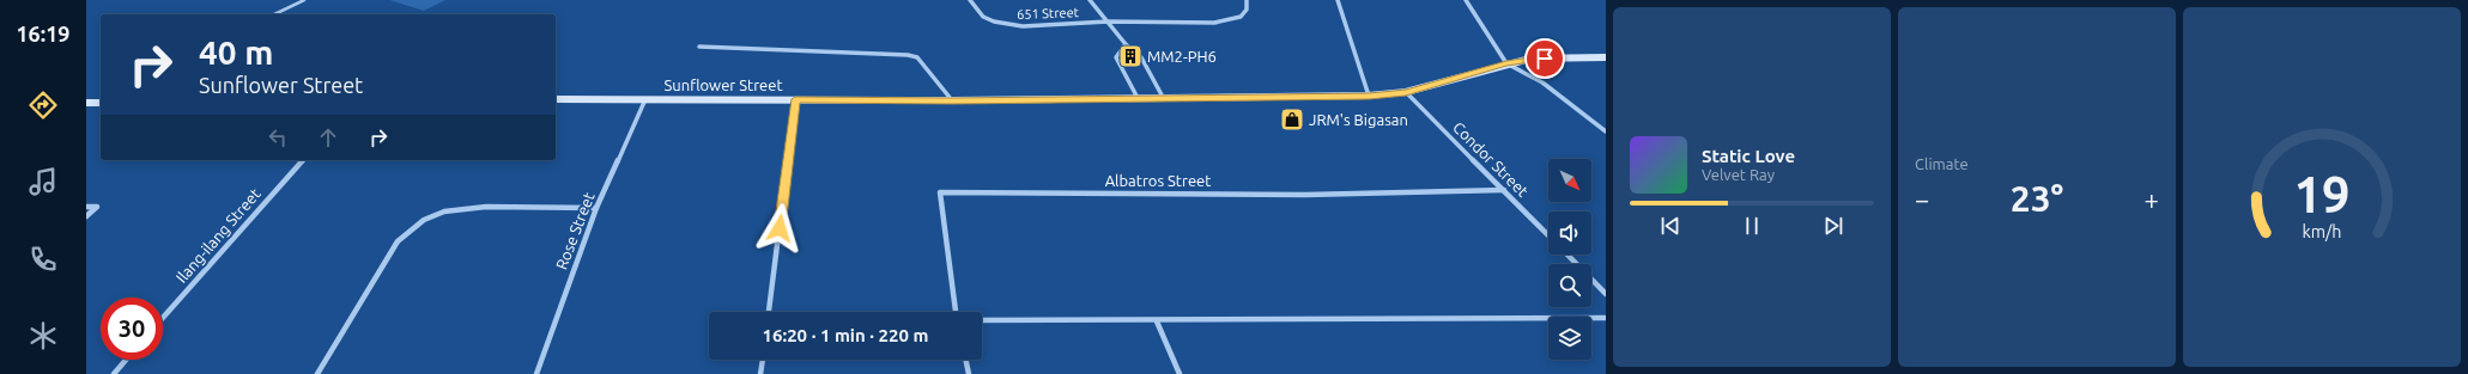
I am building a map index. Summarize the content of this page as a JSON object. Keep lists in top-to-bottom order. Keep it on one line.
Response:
{"streets":{"main road":["Sunflower Street"],"street":["651 Street","Condor Street","Albatros Street","Rose Street","Ilang-ilang Street"]},"crossings":[["Sunflower Street","Condor Street"],["Sunflower Street","Rose Street"],["Condor Street","Albatros Street"]],"places":{"building":["MM2-PH6"],"shop":["JRM's Bigasan"]},"north":"bottom right","page":{"tabs":"16:19","tile":"Climate","turn":["40 m","Sunflower Street"],"song":["Static Love","Velvet Ray"],"heat":["−","23°","+"],"limit":"30","trip":"16:20 · 1 min · 220 m","gauge":["19","km/h"]}}
